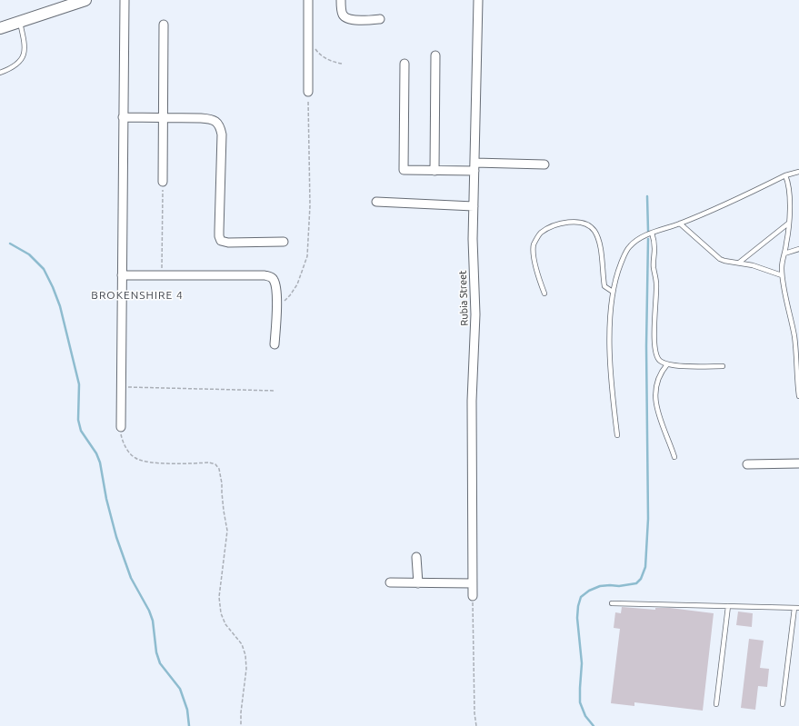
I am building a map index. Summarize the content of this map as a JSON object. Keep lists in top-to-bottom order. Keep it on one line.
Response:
{"streets":{"street":["Rubia Street"]},"districts":["BROKENSHIRE 4"]}
